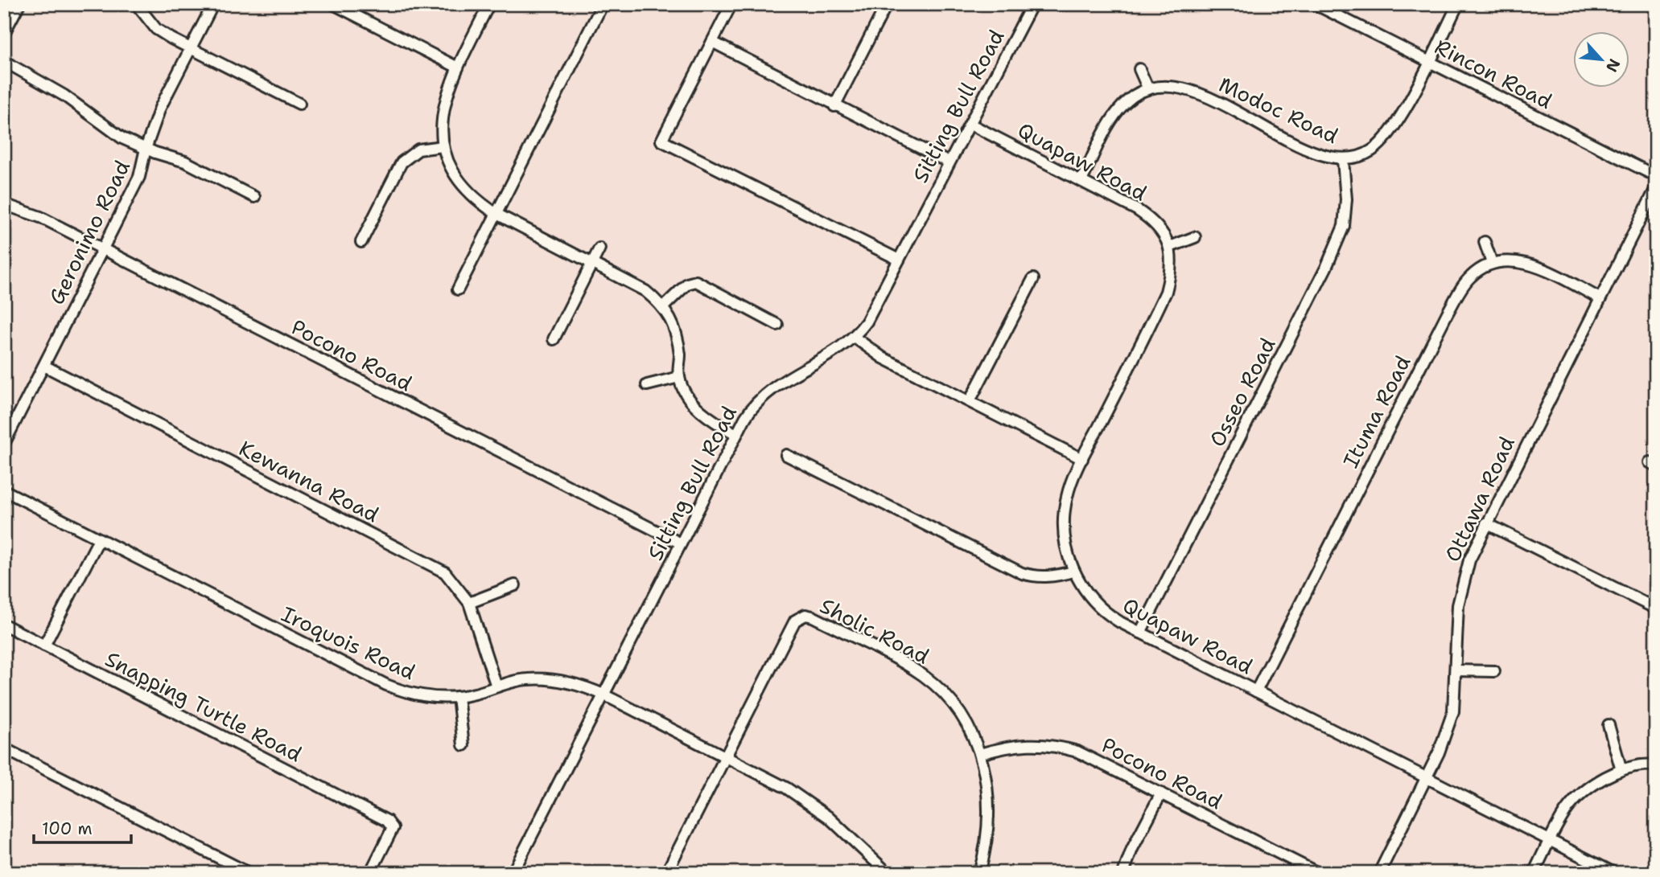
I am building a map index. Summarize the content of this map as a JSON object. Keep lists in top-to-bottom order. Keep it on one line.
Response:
{"streets":{"street":["Rincon Road","Sitting Bull Road","Modoc Road","Quapaw Road","Geronimo Road","Pocono Road","Osseo Road","Ituma Road","Kewanna Road","Ottawa Road","Sholic Road","Iroquois Road","Snapping Turtle Road"]},"crossings":[["Rincon Road","Modoc Road"],["Sitting Bull Road","Quapaw Road"],["Sitting Bull Road","Pocono Road"],["Sitting Bull Road","Iroquois Road"],["Modoc Road","Osseo Road"],["Quapaw Road","Osseo Road"],["Quapaw Road","Ituma Road"],["Quapaw Road","Ottawa Road"],["Geronimo Road","Pocono Road"],["Geronimo Road","Kewanna Road"],["Pocono Road","Sholic Road"],["Kewanna Road","Iroquois Road"],["Sholic Road","Iroquois Road"]],"scale_bar":"100 m","north":"bottom right"}
